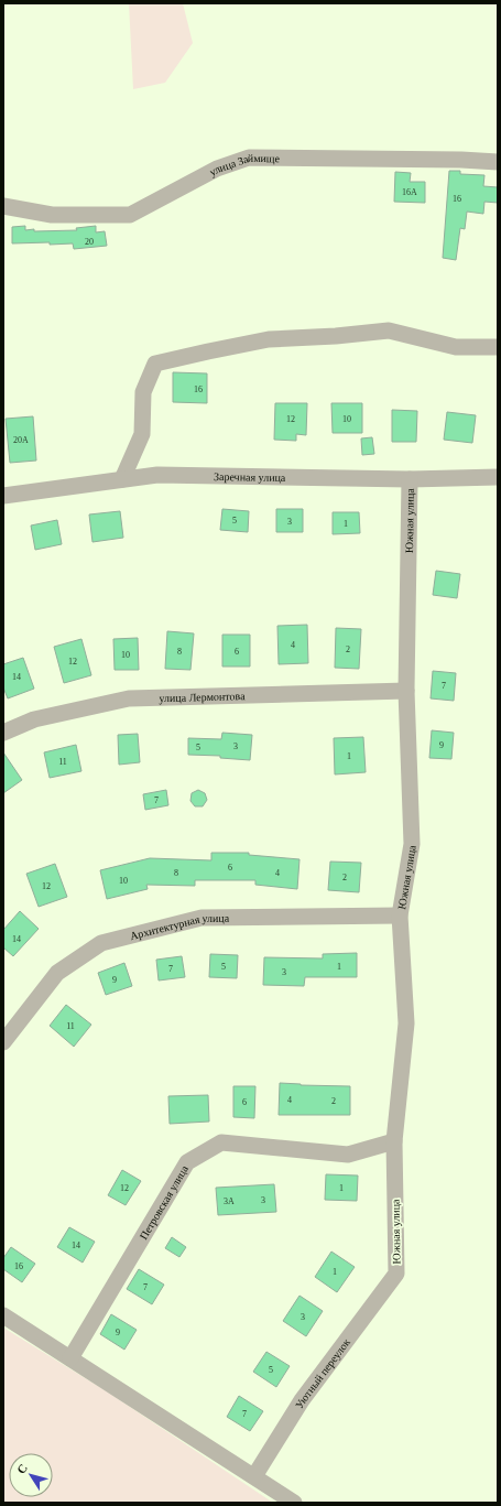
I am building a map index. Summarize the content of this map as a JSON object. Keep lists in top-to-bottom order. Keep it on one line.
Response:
{"streets":{"street":["улица Займище","Заречная улица","Южная улица","улица Лермонтова","Архитектурная улица","Петровская улица","Уютный переулок"]},"crossings":[["Заречная улица","Южная улица"],["Южная улица","улица Лермонтова"],["Южная улица","Архитектурная улица"],["Южная улица","Петровская улица"],["Южная улица","Уютный переулок"]],"house_numbers":["16А","16","20","16","12","10","20А","5","3","1","4","2","8","6","10","12","14","7","9","3","5","1","11","7","6","8","4","2","10","12","14","5","1","7","3","9","11","4","2","6","12","1","3","3А","14","16","1","7","3","9","5","7"],"north":"top left"}
